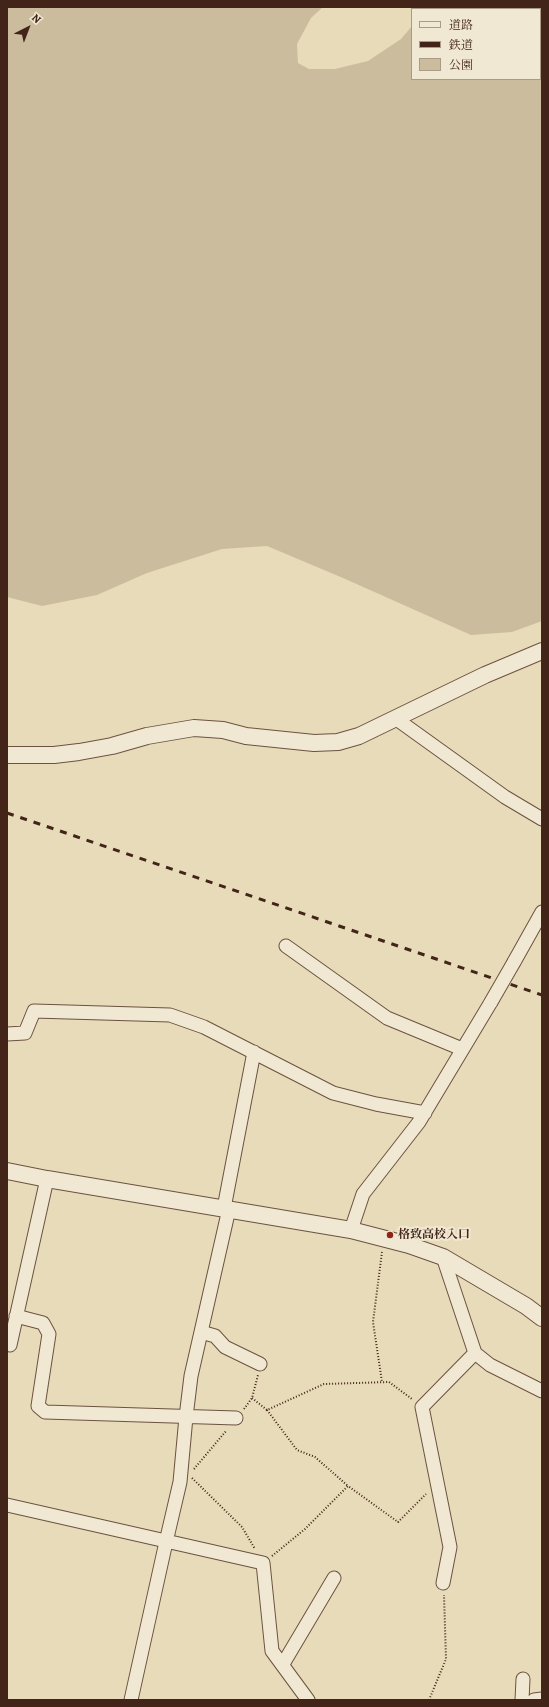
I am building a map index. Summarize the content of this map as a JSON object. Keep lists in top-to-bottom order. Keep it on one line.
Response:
{"places":["格致高校入口"],"legend":["道路","鉄道","公園"],"north":"top right"}
